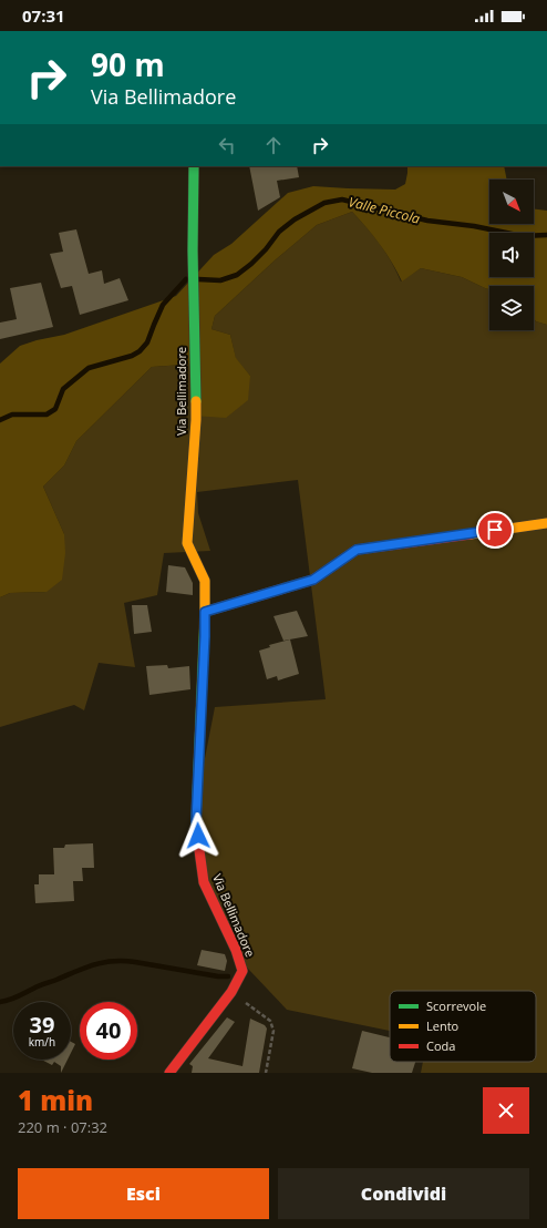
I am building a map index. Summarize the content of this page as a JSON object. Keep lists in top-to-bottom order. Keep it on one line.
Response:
{"streets":{"street":["Via Bellimadore"]},"water":["Valle Piccola"],"legend":["Scorrevole","Lento","Coda"],"north":"bottom right","page":{"status":"07:31","turn":["90 m","Via Bellimadore"],"speed":"39 km/h","limit":"40","heading":["1 min","220 m · 07:32"],"buttons":["Esci","Condividi"]}}
